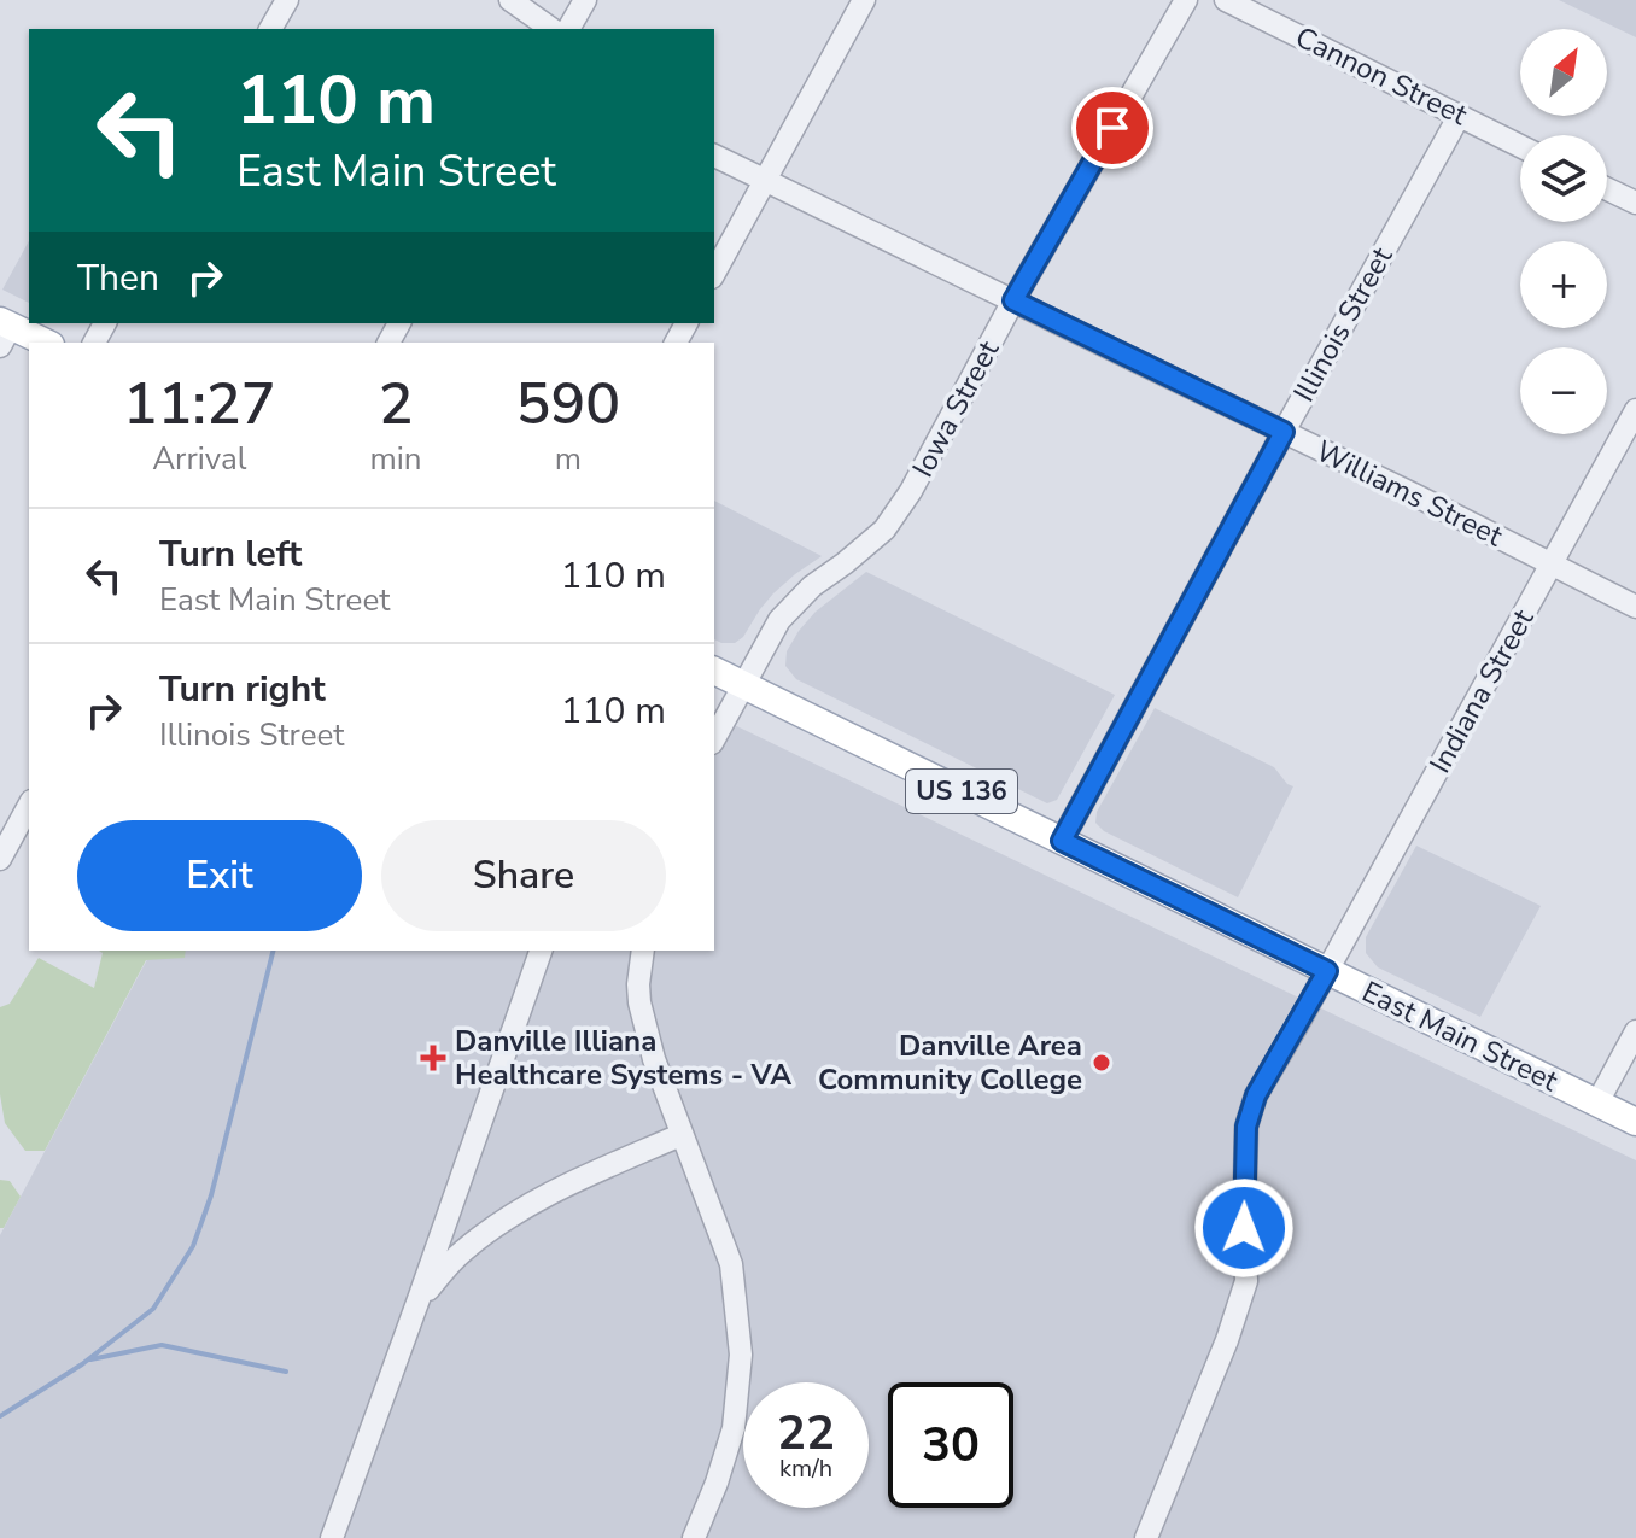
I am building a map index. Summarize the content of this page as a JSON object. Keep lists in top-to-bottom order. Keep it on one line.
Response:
{"streets":{"main road":["US 136","East Main Street"],"street":["Cannon Street","Illinois Street","Iowa Street","Williams Street","Indiana Street"]},"crossings":[["Cannon Street","Illinois Street"],["Illinois Street","Williams Street"],["Illinois Street","East Main Street"],["Iowa Street","Williams Street"],["Iowa Street","East Main Street"],["Williams Street","Indiana Street"],["Indiana Street","East Main Street"]],"places":{"health":["Danville Illiana Healthcare Systems - VA"],"other":["Danville Area Community College"]},"north":"top right","page":{"map_buttons":["+","−"],"turn":["110 m","East Main Street"],"then":"Then","eta":["11:27","Arrival","2","min","590","m"],"list":[{"name":"Turn left","note":"East Main Street","value":"110 m"},{"name":"Turn right","note":"Illinois Street","value":"110 m"}],"buttons":["Exit","Share"],"speed":"22 km/h","limit":"30"}}
